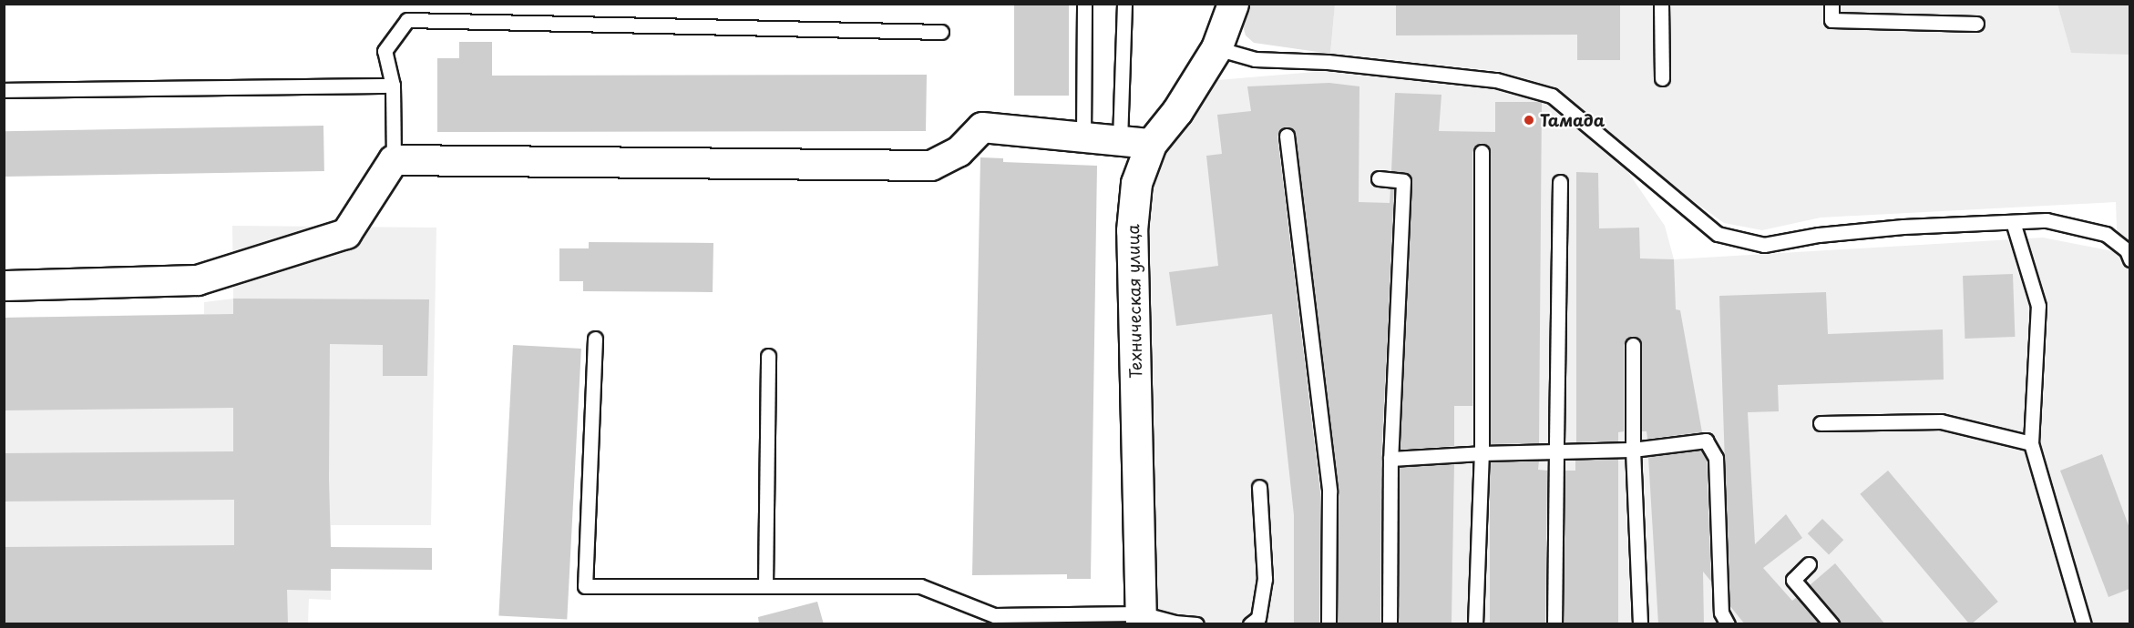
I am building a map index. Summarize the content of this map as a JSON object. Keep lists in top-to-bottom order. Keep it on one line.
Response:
{"streets":{"street":["Техническая улица"]},"places":["Тамада"]}
